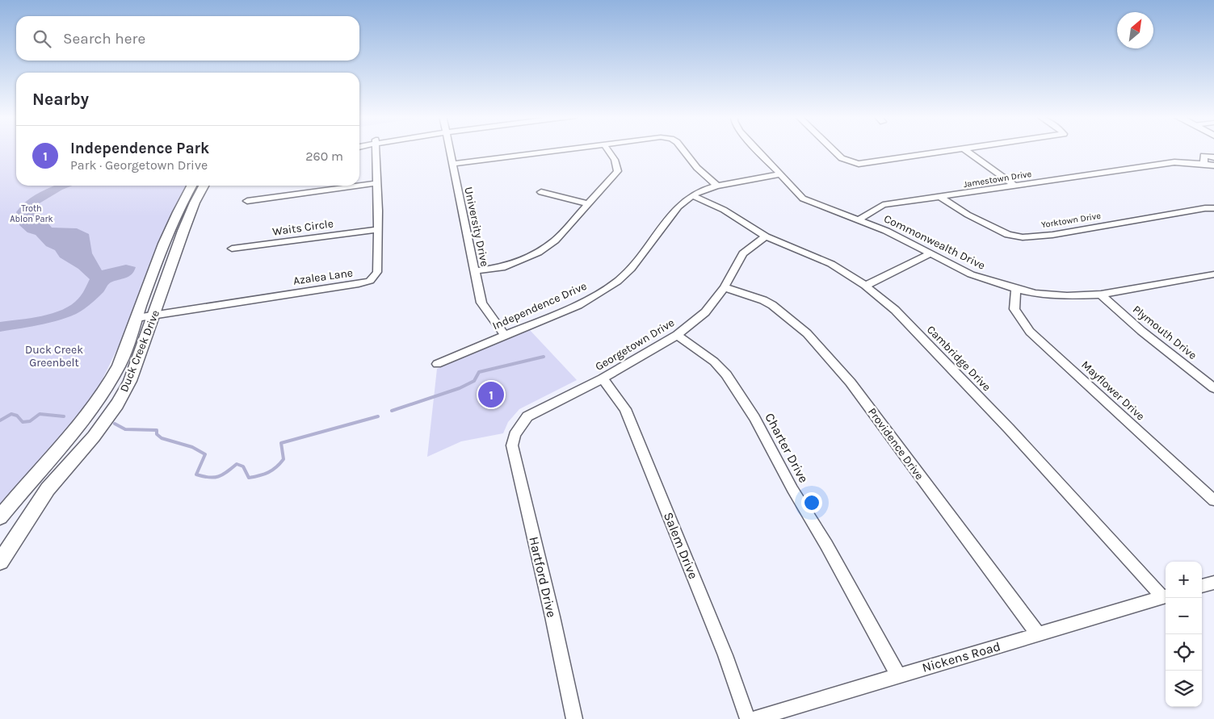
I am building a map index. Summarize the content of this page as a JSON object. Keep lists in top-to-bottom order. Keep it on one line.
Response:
{"streets":{"main road":["Duck Creek Drive"],"street":["Jamestown Drive","Yorktown Drive","University Drive","Waits Circle","Commonwealth Drive","Azalea Lane","Independence Drive","Plymouth Drive","Georgetown Drive","Cambridge Drive","Mayflower Drive","Providence Drive","Charter Drive","Salem Drive","Hartford Drive","Nickens Road"]},"crossings":[["Jamestown Drive","Yorktown Drive"],["Jamestown Drive","Commonwealth Drive"],["University Drive","Independence Drive"],["Waits Circle","Azalea Lane"],["Commonwealth Drive","Independence Drive"],["Commonwealth Drive","Plymouth Drive"],["Commonwealth Drive","Mayflower Drive"],["Azalea Lane","Duck Creek Drive"],["Independence Drive","Cambridge Drive"],["Georgetown Drive","Cambridge Drive"],["Georgetown Drive","Providence Drive"],["Georgetown Drive","Charter Drive"],["Georgetown Drive","Salem Drive"],["Georgetown Drive","Hartford Drive"],["Cambridge Drive","Nickens Road"],["Providence Drive","Nickens Road"],["Charter Drive","Nickens Road"]],"parks":["Troth Ablon Park","Duck Creek Greenbelt"],"north":"top right","page":{"search":"Search here","heading":"Nearby","list":[{"mark":"1","name":"Independence Park","note":"Park · Georgetown Drive","value":"260 m"}],"pins":"1","map_buttons":["+","−"]}}
